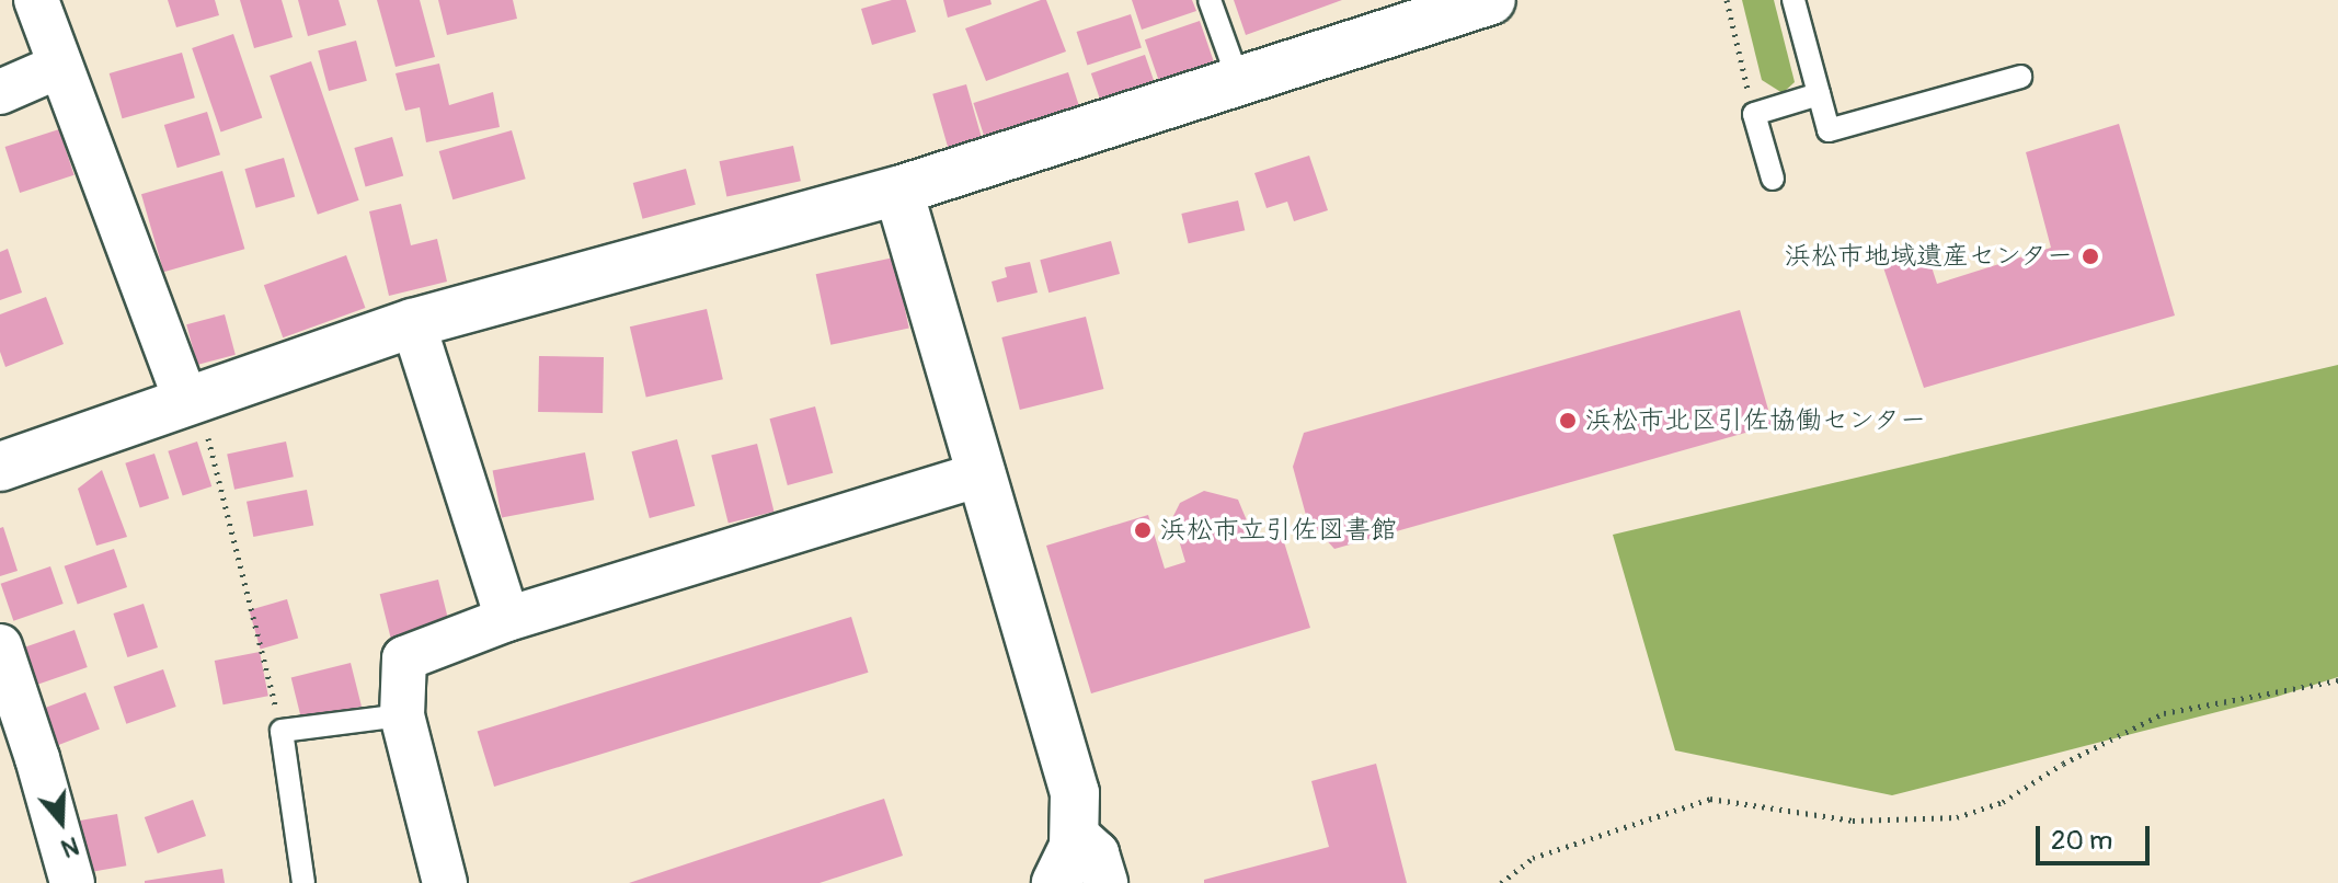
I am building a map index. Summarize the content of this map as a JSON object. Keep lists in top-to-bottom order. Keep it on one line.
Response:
{"places":["浜松市地域遺産センター","浜松市北区引佐協働センター","浜松市立引佐図書館"],"scale_bar":"20 m","north":"bottom"}
